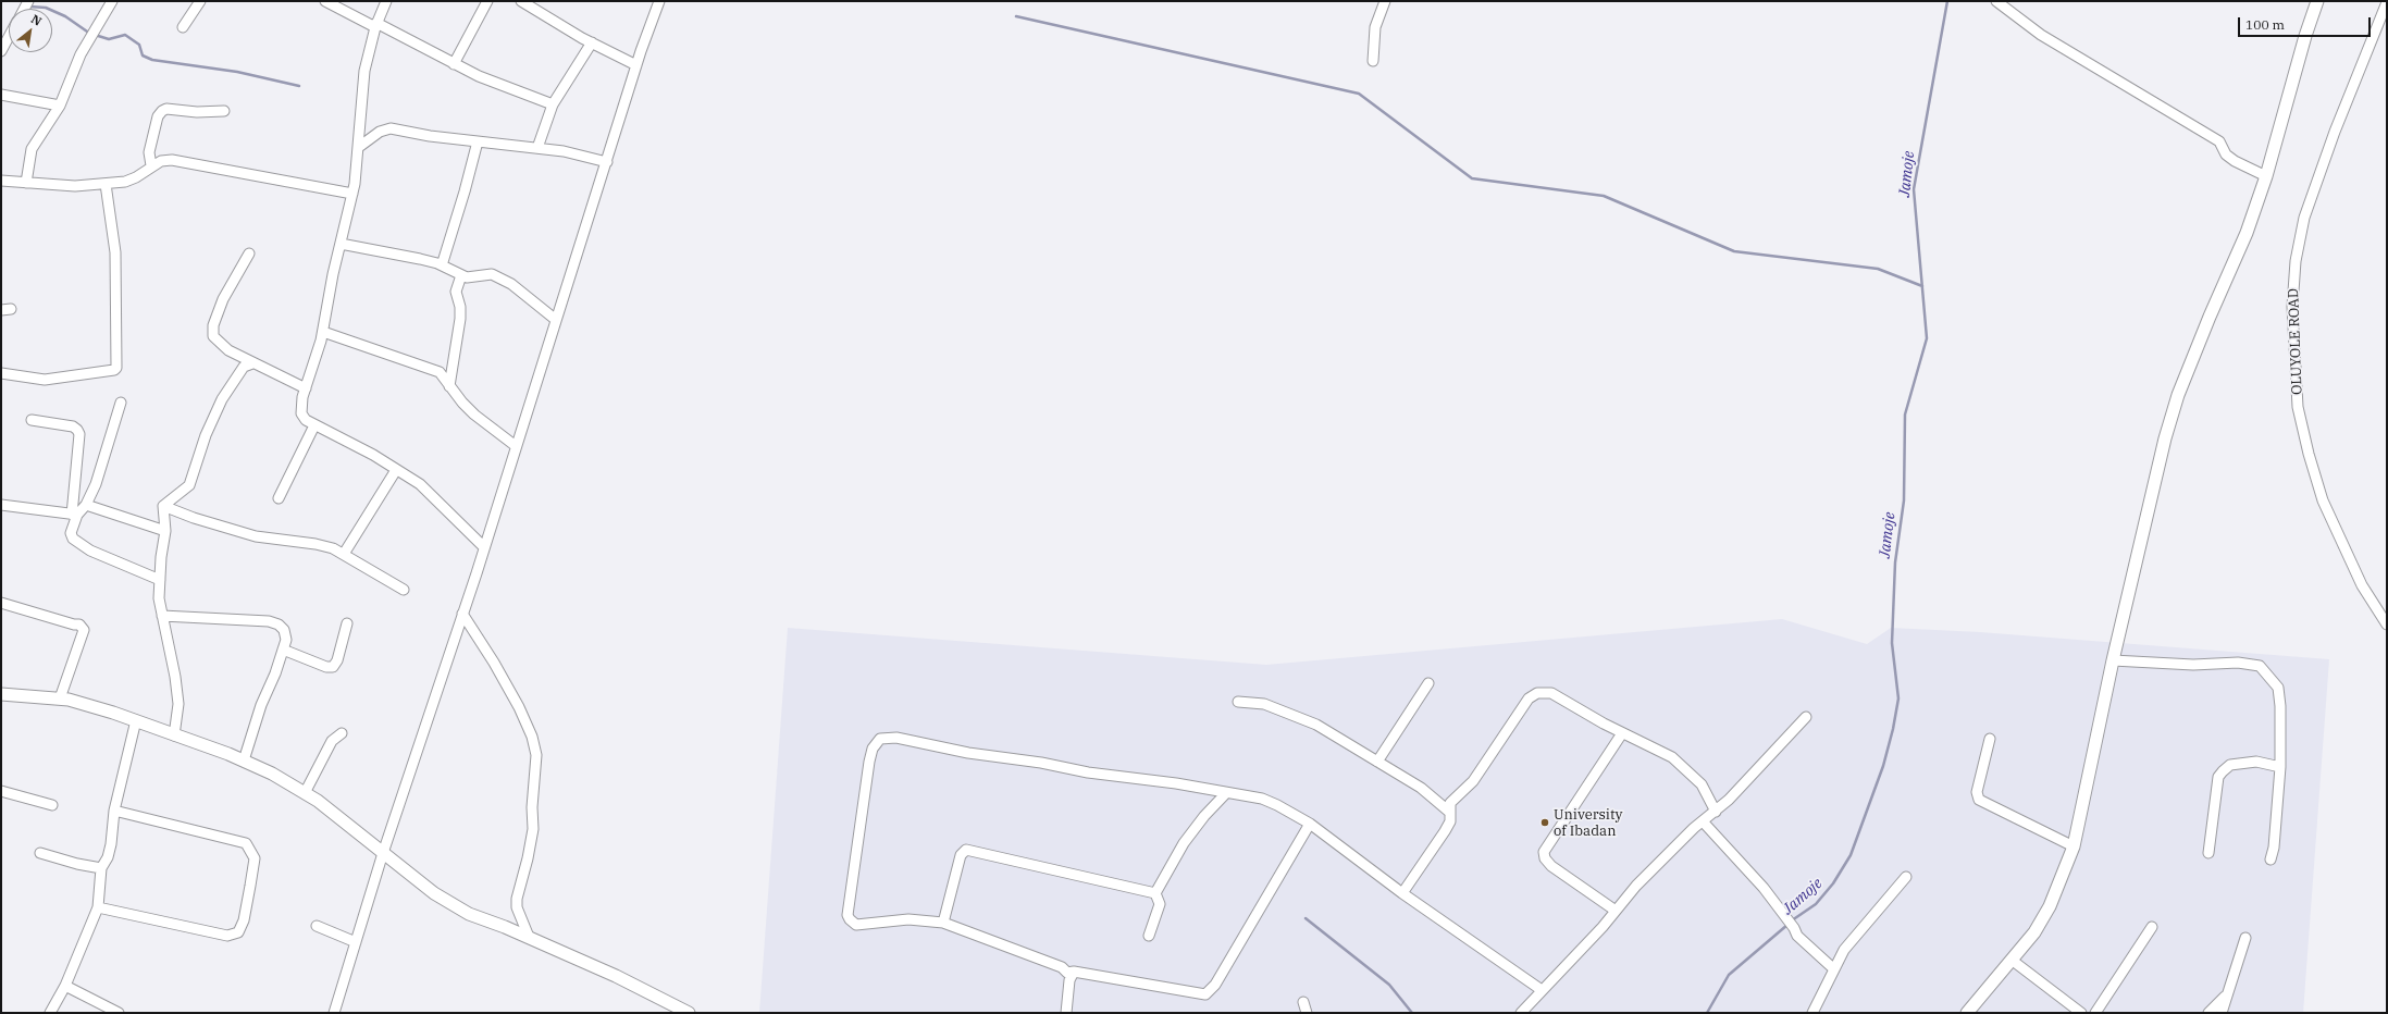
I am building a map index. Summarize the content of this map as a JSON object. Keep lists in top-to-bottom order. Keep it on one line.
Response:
{"streets":{"street":["OLUYOLE ROAD"]},"water":["Jamoje"],"places":["University of Ibadan"],"scale_bar":"100 m","north":"top right"}
